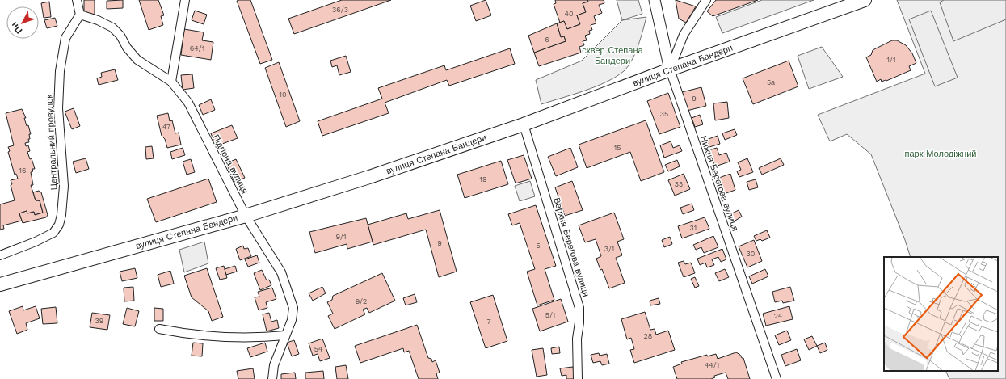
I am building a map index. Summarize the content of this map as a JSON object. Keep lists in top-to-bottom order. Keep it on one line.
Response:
{"streets":{"main road":["вулиця Степана Бандери"],"street":["Центральний провулок","Підгірна вулиця","Нижня Берегова вулиця","Верхня Берегова вулиця"]},"crossings":[["вулиця Степана Бандери","Підгірна вулиця"],["вулиця Степана Бандери","Нижня Берегова вулиця"],["вулиця Степана Бандери","Верхня Берегова вулиця"],["Центральний провулок","Підгірна вулиця"]],"parks":["сквер Степана Бандери","парк Молодіжний"],"house_numbers":["36/3","40","6","64/1","1/1","5а","10","9","35","47","15","16","19","33","31","9/1","9","5","3/1","30","9/2","5/1","24","39","7","28","54","44/1"],"north":"bottom left"}
